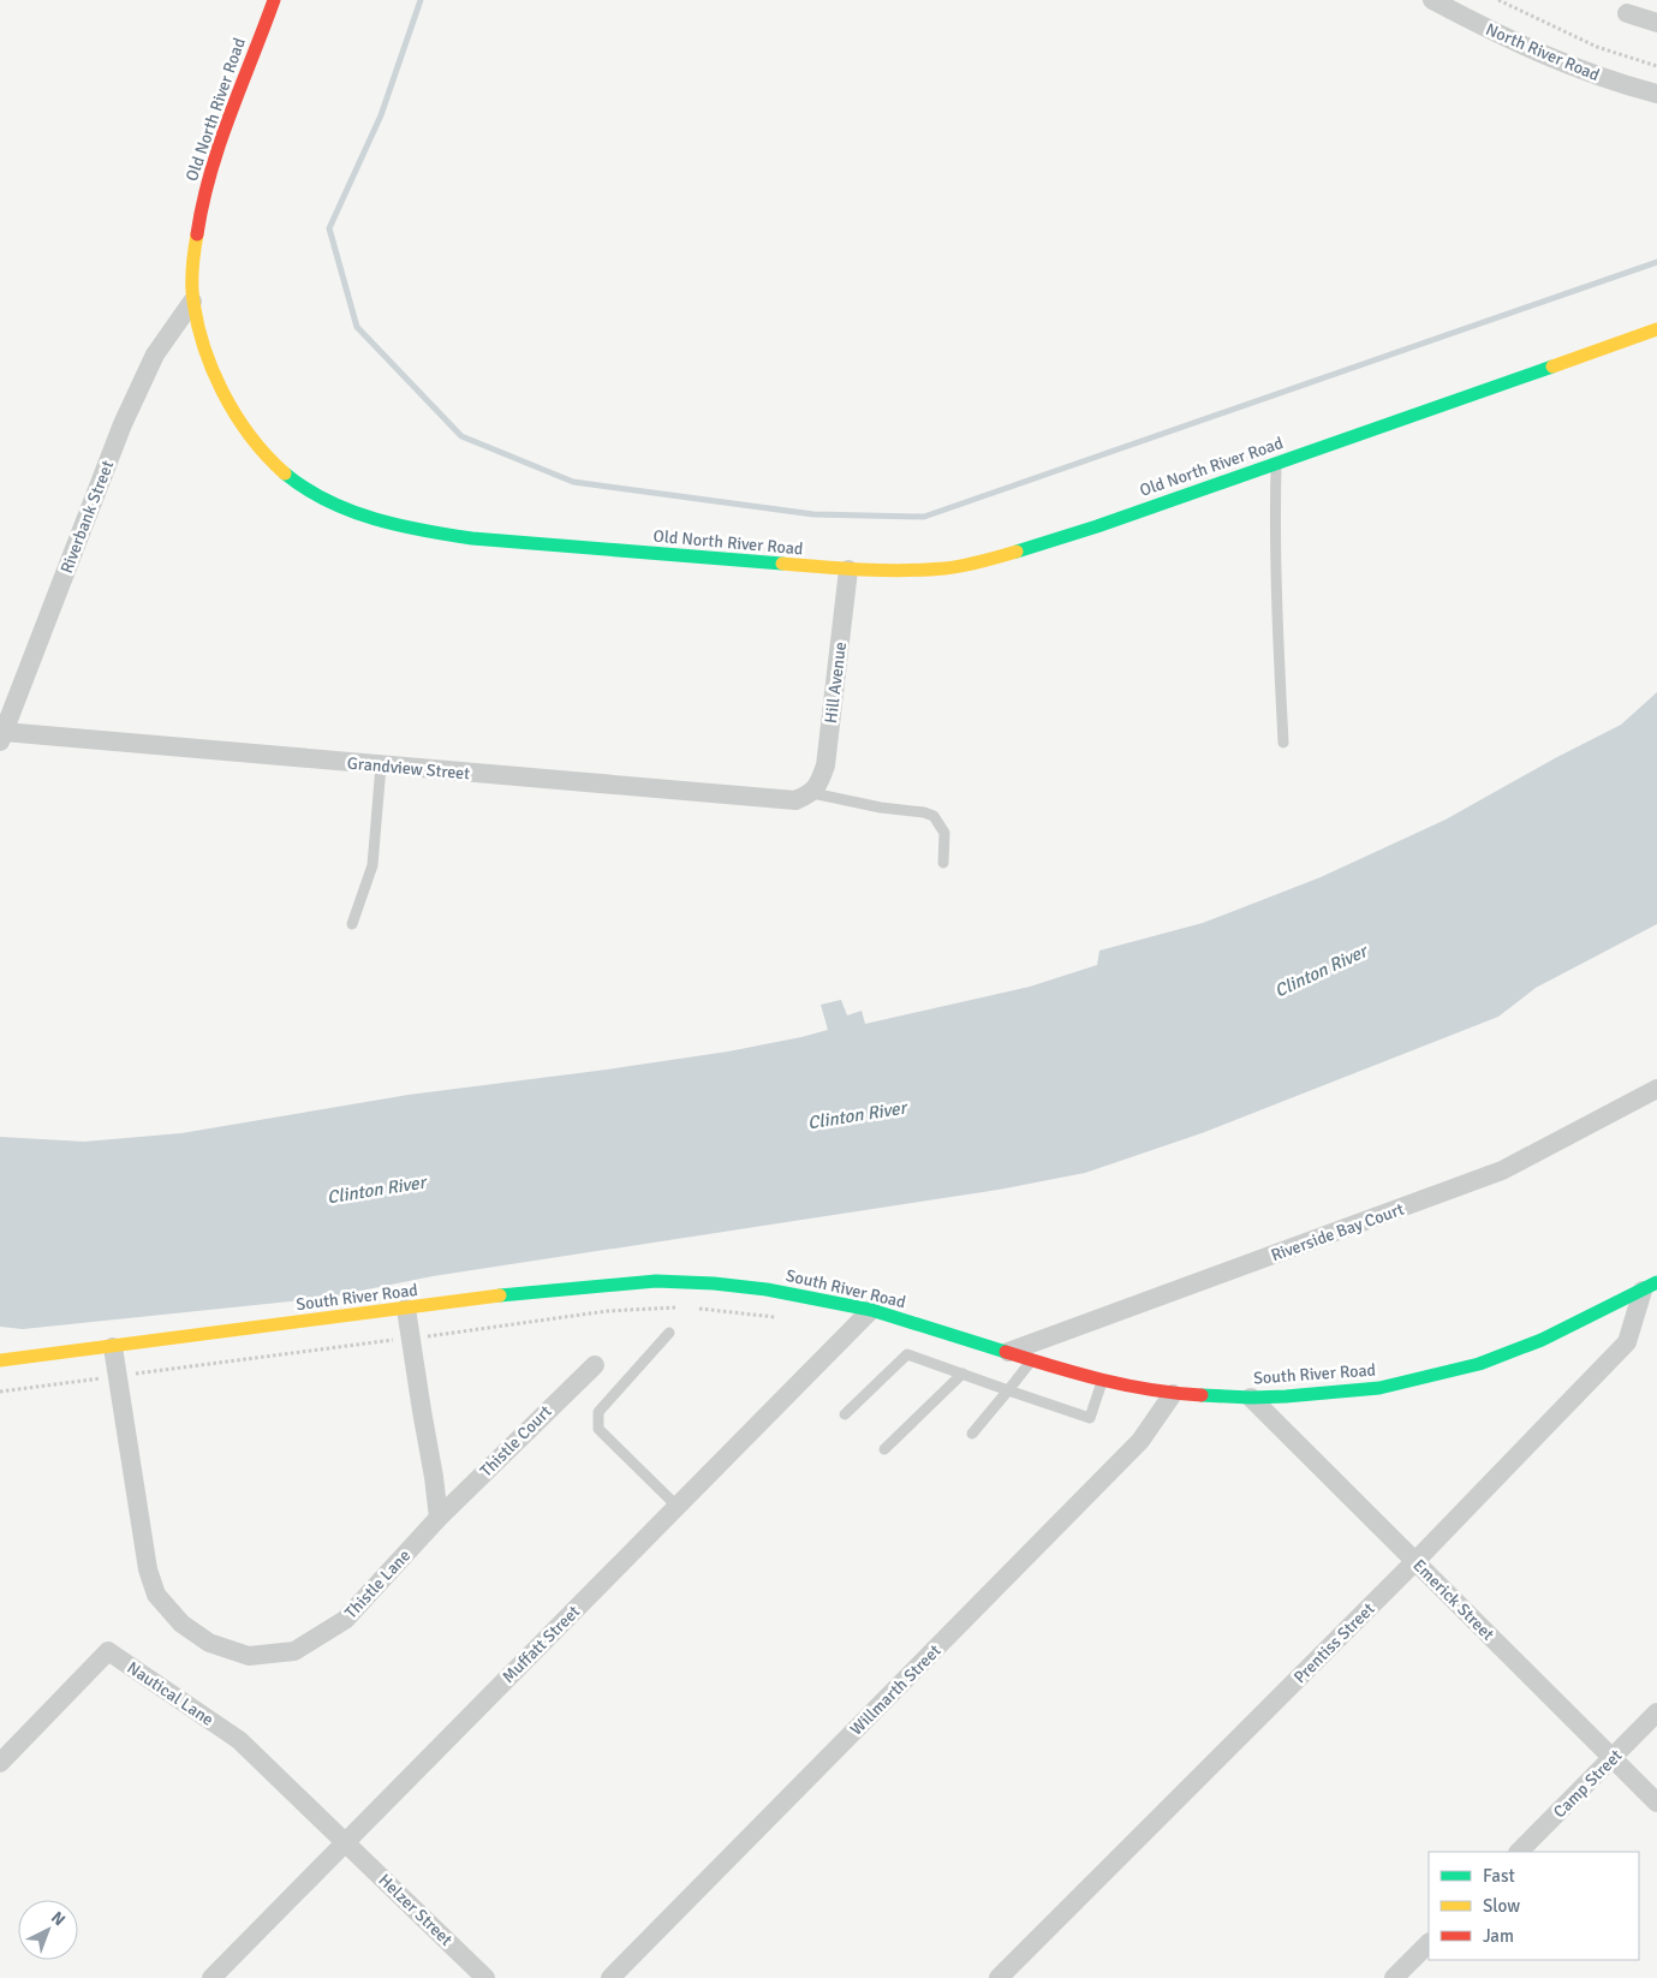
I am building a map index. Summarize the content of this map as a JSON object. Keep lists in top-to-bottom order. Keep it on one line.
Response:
{"streets":{"street":["North River Road","Old North River Road","Riverbank Street","Hill Avenue","Grandview Street","Riverside Bay Court","South River Road","Thistle Court","Thistle Lane","Emerick Street","Prentiss Street","Muffatt Street","Willmarth Street","Nautical Lane","Camp Street","Helzer Street"]},"crossings":[["Old North River Road","Riverbank Street"],["Old North River Road","Hill Avenue"],["Riverbank Street","Grandview Street"],["Hill Avenue","Grandview Street"],["Riverside Bay Court","South River Road"],["South River Road","Thistle Lane"],["South River Road","Emerick Street"],["South River Road","Prentiss Street"],["South River Road","Muffatt Street"],["South River Road","Willmarth Street"],["Thistle Court","Thistle Lane"],["Emerick Street","Prentiss Street"],["Emerick Street","Camp Street"],["Muffatt Street","Nautical Lane"],["Muffatt Street","Helzer Street"],["Nautical Lane","Helzer Street"]],"water":["Clinton River"],"legend":["Fast","Slow","Jam"],"north":"top right"}
